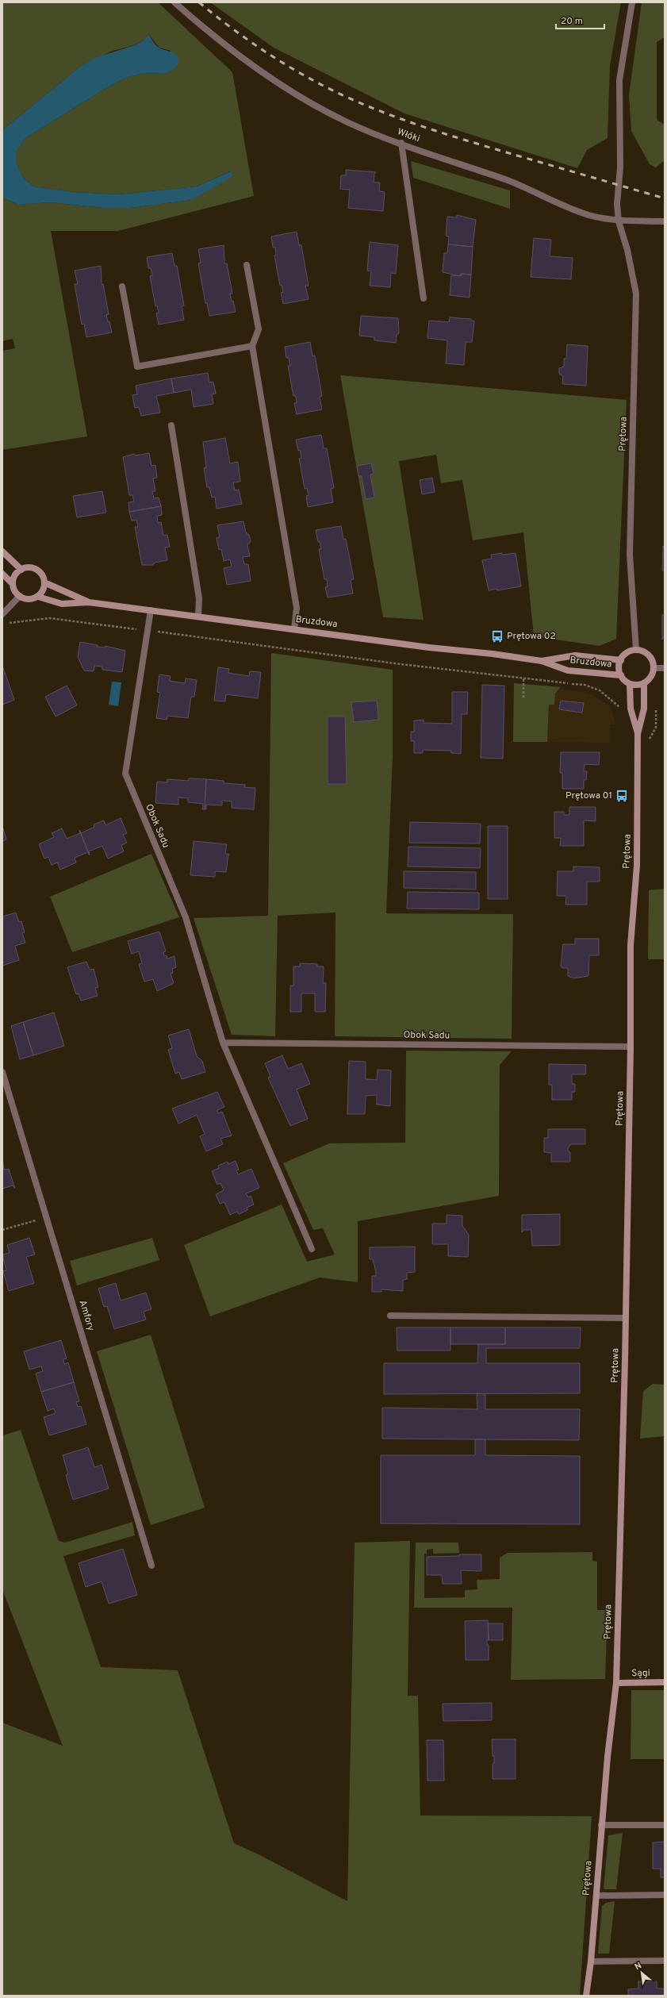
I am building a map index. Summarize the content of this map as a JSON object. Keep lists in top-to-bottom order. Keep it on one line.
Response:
{"streets":{"street":["Włóki","Prętowa","Bruzdowa","Obok Sadu","Amfory","Sągi"]},"crossings":[["Włóki","Prętowa"],["Prętowa","Bruzdowa"],["Prętowa","Obok Sadu"],["Prętowa","Sągi"],["Bruzdowa","Obok Sadu"]],"places":{"bus stop":["Prętowa 02","Prętowa 01"]},"scale_bar":"20 m","north":"top left"}
